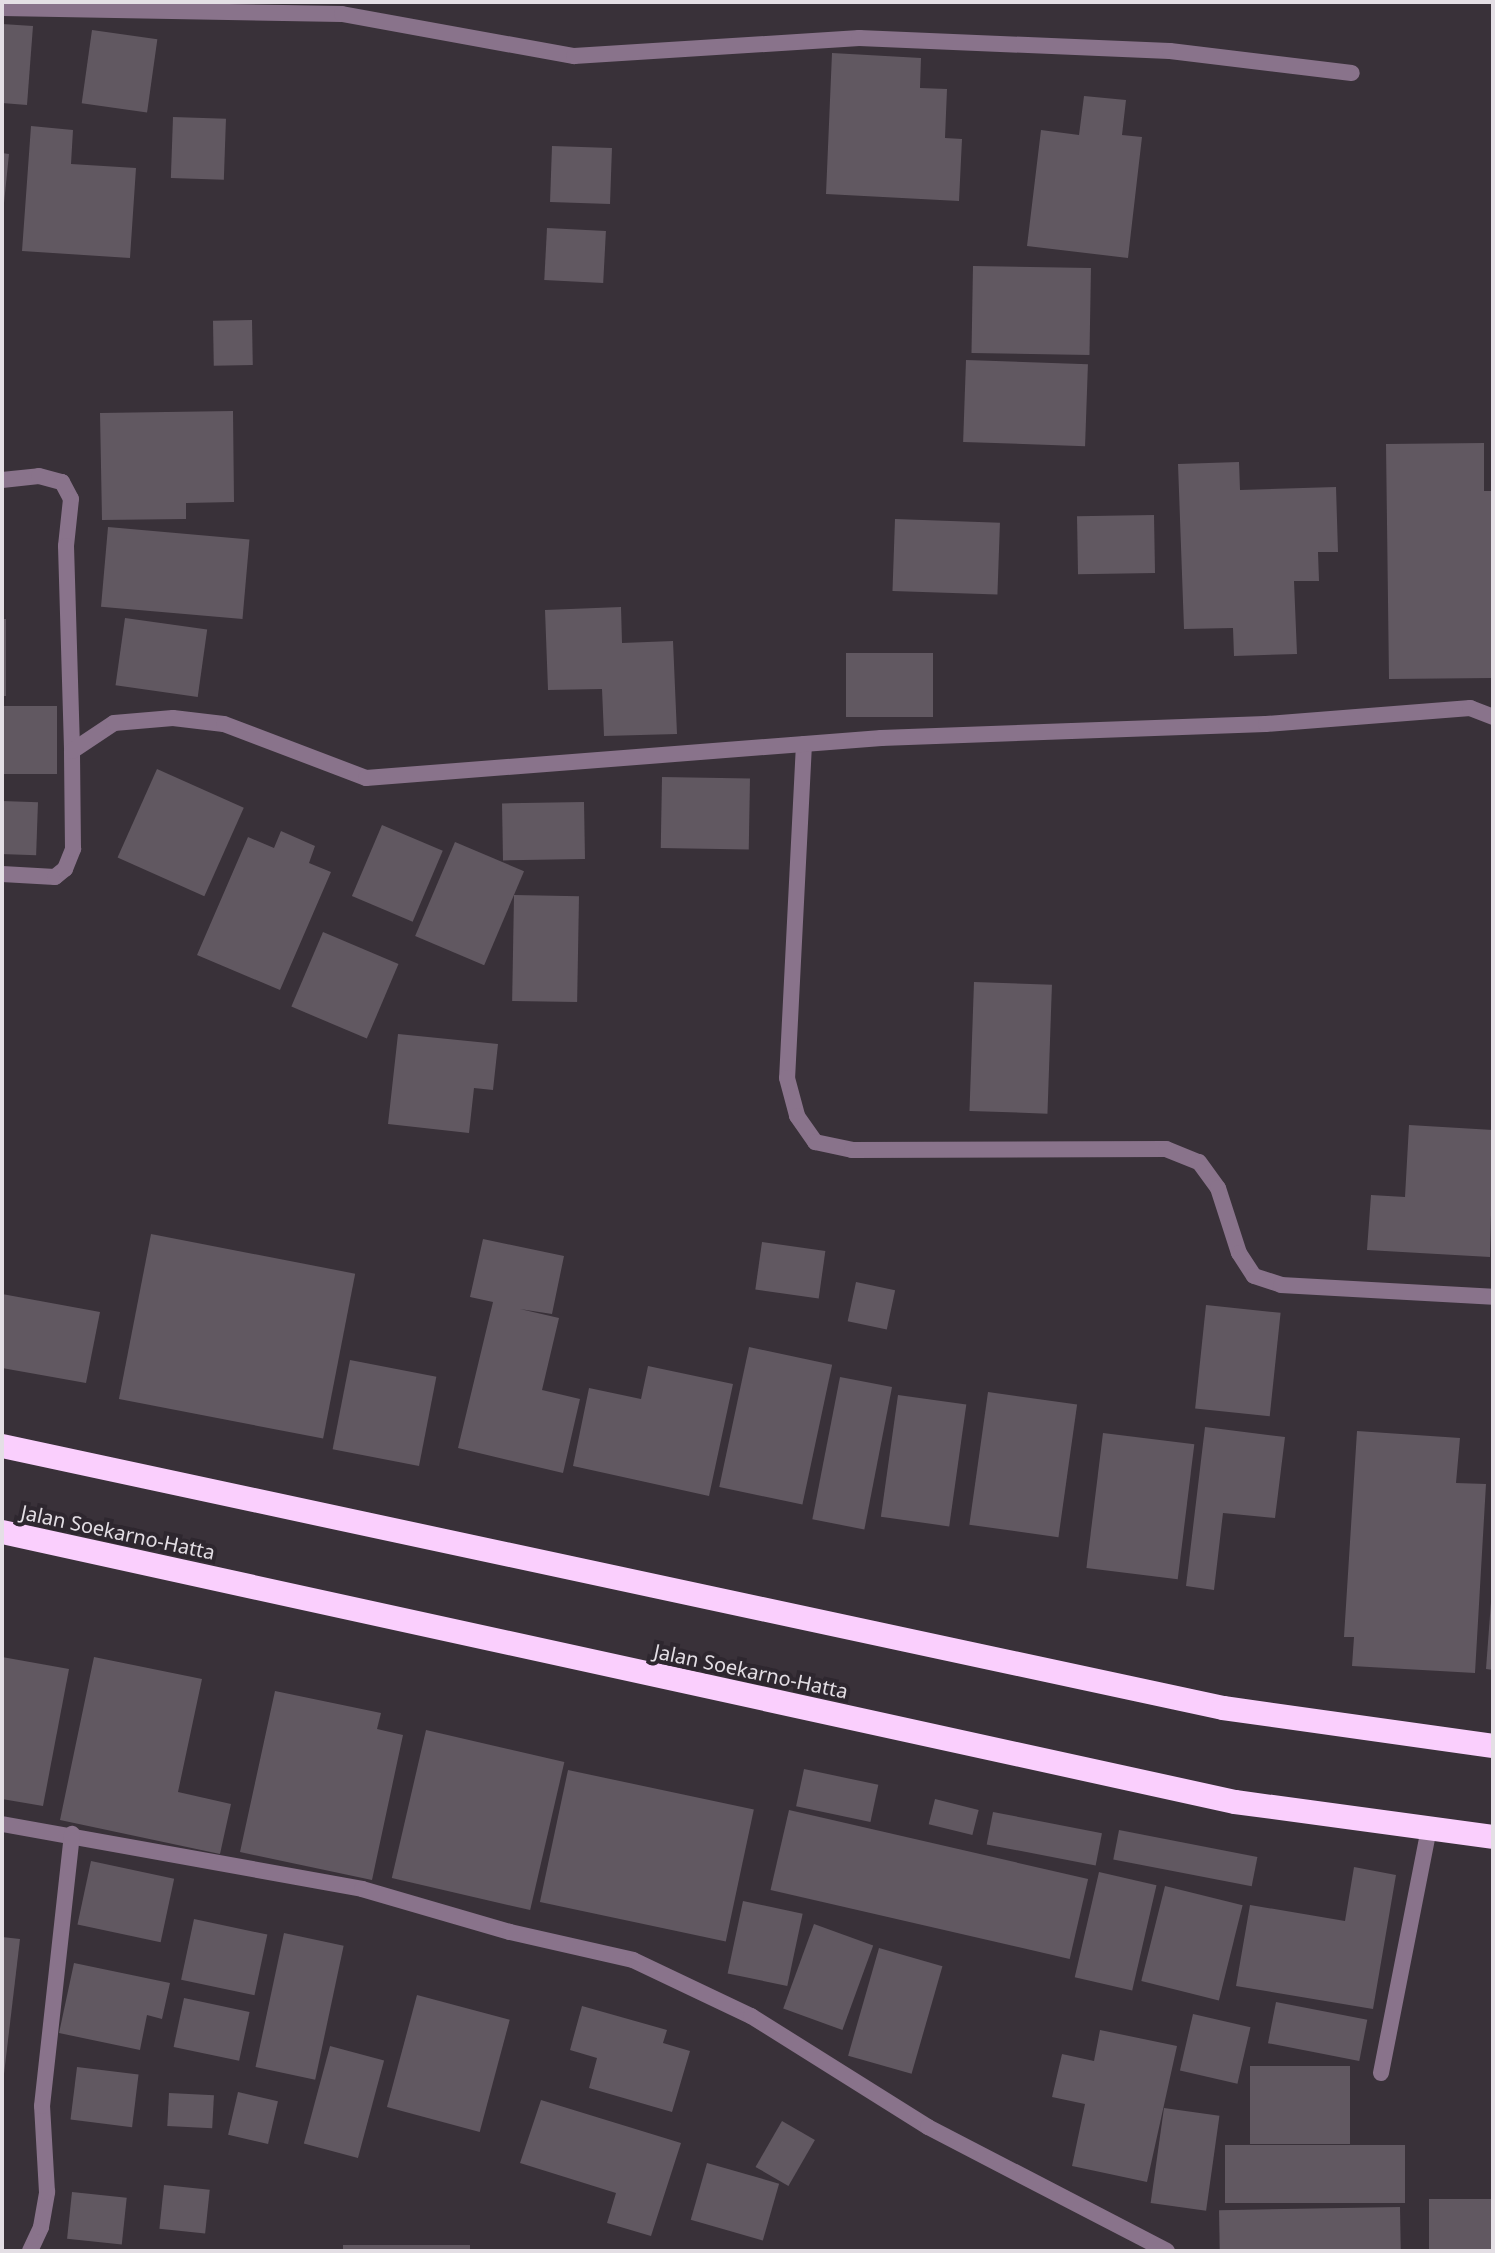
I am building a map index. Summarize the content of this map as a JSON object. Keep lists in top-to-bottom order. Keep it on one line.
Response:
{"streets":{"highway":["Jalan Soekarno-Hatta"]}}
